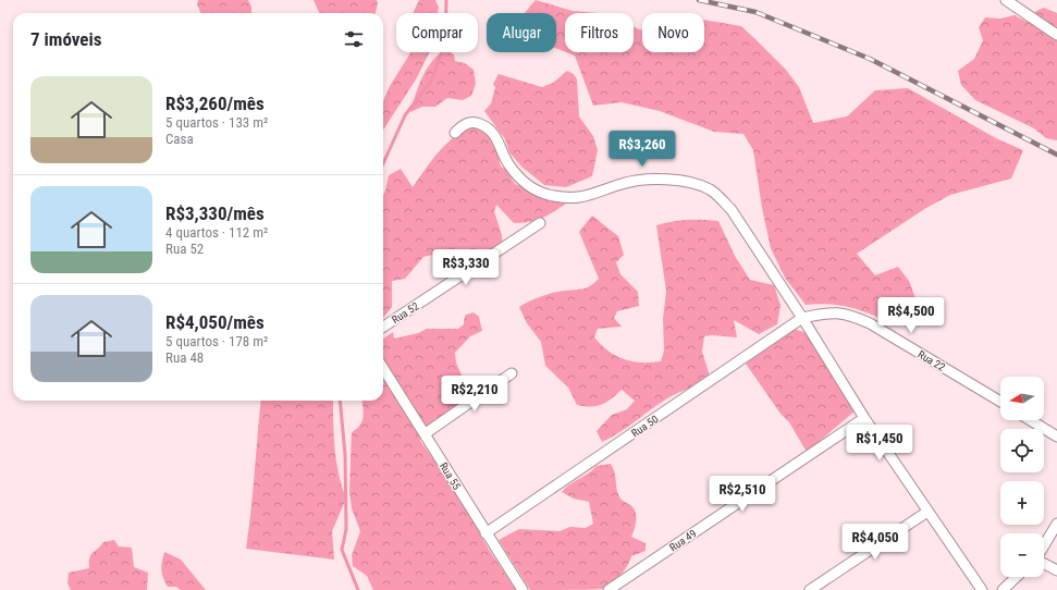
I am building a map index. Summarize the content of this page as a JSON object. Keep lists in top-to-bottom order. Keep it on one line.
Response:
{"streets":{"street":["Rua 52","Rua 22","Rua 50","Rua 55","Rua 49"]},"crossings":[["Rua 22","Rua 50"],["Rua 50","Rua 55"]],"north":"left","page":{"chip":["Comprar","Alugar","Filtros","Novo"],"heading":"7 imóveis","list":[{"name":"R$3,260/mês","note":"5 quartos · 133 m² · Casa"},{"name":"R$3,330/mês","note":"4 quartos · 112 m² · Rua 52"},{"name":"R$4,050/mês","note":"5 quartos · 178 m² · Rua 48"}],"price":["R$3,260","R$3,330","R$4,500","R$2,210","R$1,450","R$2,510","R$4,050"],"map_buttons":["+","−"]}}
